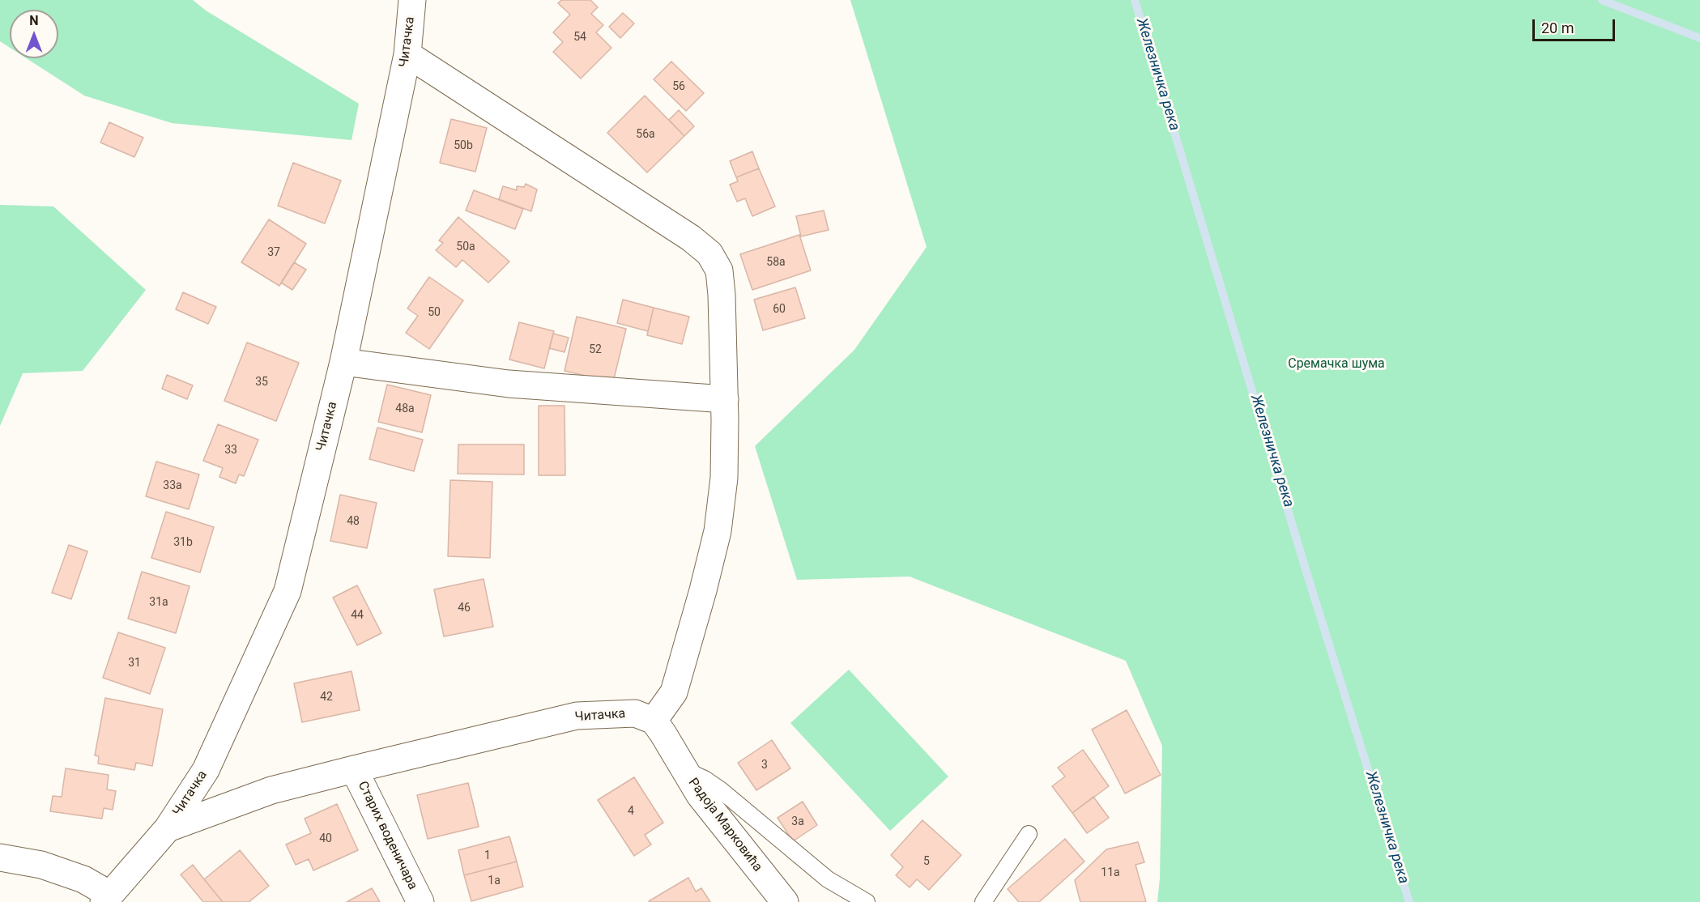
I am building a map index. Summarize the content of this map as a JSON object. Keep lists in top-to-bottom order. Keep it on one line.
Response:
{"streets":{"street":["Читачка","Радоја Марковића","Старих воденичара"]},"crossings":[["Читачка","Радоја Марковића"],["Читачка","Старих воденичара"]],"water":["Железничка река"],"parks":["Сремачка шума"],"house_numbers":["54","56","56a","50b","50a","37","58a","60","50","52","35","48a","33","33a","48","31b","31a","46","44","31","42","3","4","3a","40","1","5","11a","1a"],"scale_bar":"20 m","north":"top"}
